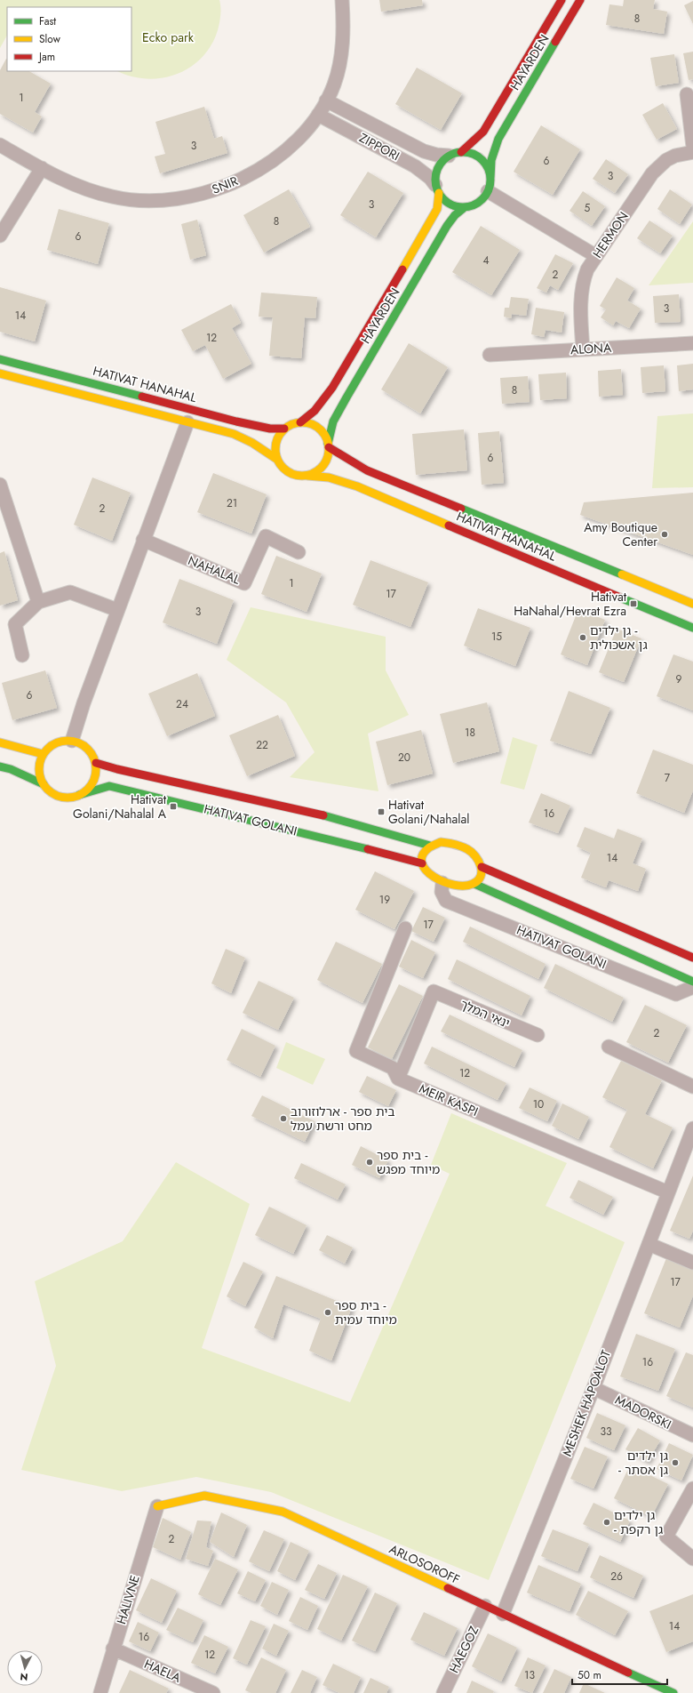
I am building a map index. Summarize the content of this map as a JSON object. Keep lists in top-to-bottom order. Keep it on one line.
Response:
{"streets":{"street":["HAYARDEN","ZIPPORI","SNIR","HERMON","ALONA","HATIVAT HANAHAL","NAHALAL","HATIVAT GOLANI","MEIR KASPI","MESHEK HAPOALOT","MADORSKI","ARLOSOROFF","HALIVNE","HAEGOZ","HAELA"]},"crossings":[["HAYARDEN","ZIPPORI"],["HAYARDEN","HATIVAT HANAHAL"],["ZIPPORI","SNIR"],["HERMON","ALONA"],["MEIR KASPI","MESHEK HAPOALOT"],["MESHEK HAPOALOT","MADORSKI"],["MESHEK HAPOALOT","ARLOSOROFF"],["ARLOSOROFF","HALIVNE"],["ARLOSOROFF","HAEGOZ"],["HALIVNE","HAELA"]],"parks":["Ecko park"],"places":{"other":["Amy Boutique Center","גן ילדים - גן אשכולית","בית ספר - ארלוזורוב מחט ורשת עמל","בית ספר - מיוחד מפגש","בית ספר - מיוחד עמית","גן ילדים - גן אסתר","גן ילדים - גן רקפת"],"transit":["Hativat HaNahal/Hevrat Ezra","Hativat Golani/Nahalal A","Hativat Golani/Nahalal"]},"house_numbers":["8","1","3","6","3","3","5","8","6","4","2","3","14","12","8","6","21","2","1","17","3","15","9","6","24","18","22","20","7","16","14","19","17","2","12","10","17","16","33","2","26","14","16","12","13"],"legend":["Fast","Slow","Jam"],"scale_bar":"50 m","north":"bottom"}
